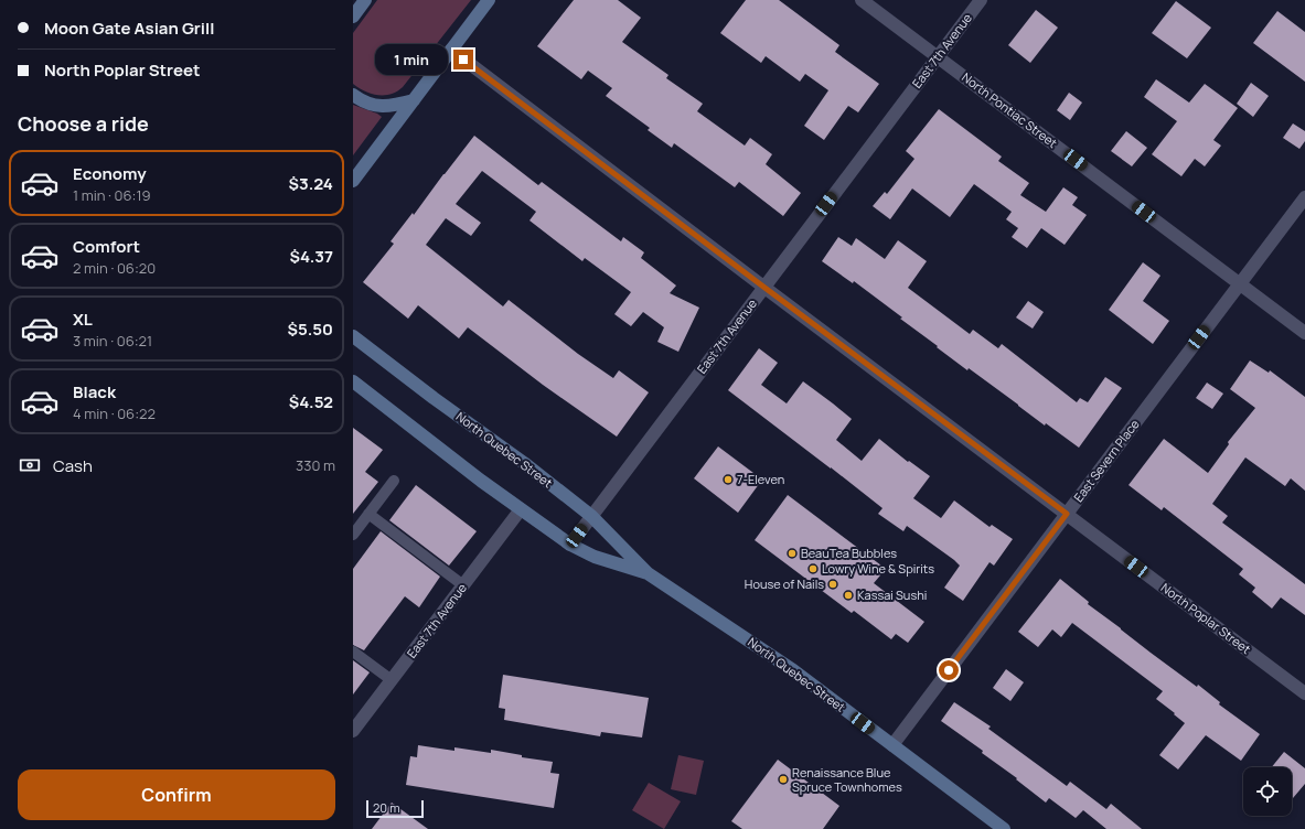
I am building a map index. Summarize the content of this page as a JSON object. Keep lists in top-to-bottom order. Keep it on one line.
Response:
{"streets":{"main road":["North Quebec Street"],"street":["East 7th Avenue","North Pontiac Street","East Severn Place","North Poplar Street"]},"crossings":[["East 7th Avenue","North Pontiac Street"],["East 7th Avenue","North Quebec Street"],["East 7th Avenue","North Poplar Street"],["North Pontiac Street","East Severn Place"],["North Quebec Street","East Severn Place"],["East Severn Place","North Poplar Street"]],"places":["7-Eleven","BeauTea Bubbles","Lowry Wine & Spirits","House of Nails","Kassai Sushi","Renaissance Blue Spruce Townhomes"],"scale_bar":"20 m","page":{"banner":["Moon Gate Asian Grill","North Poplar Street"],"bubble":"1 min","heading":"Choose a ride","list":[{"name":"Economy","note":"1 min · 06:19","value":"$3.24"},{"name":"Comfort","note":"2 min · 06:20","value":"$4.37"},{"name":"XL","note":"3 min · 06:21","value":"$5.50"},{"name":"Black","note":"4 min · 06:22","value":"$4.52"}],"pay":["Cash","330 m"],"buttons":"Confirm","scale":"20 m"}}
